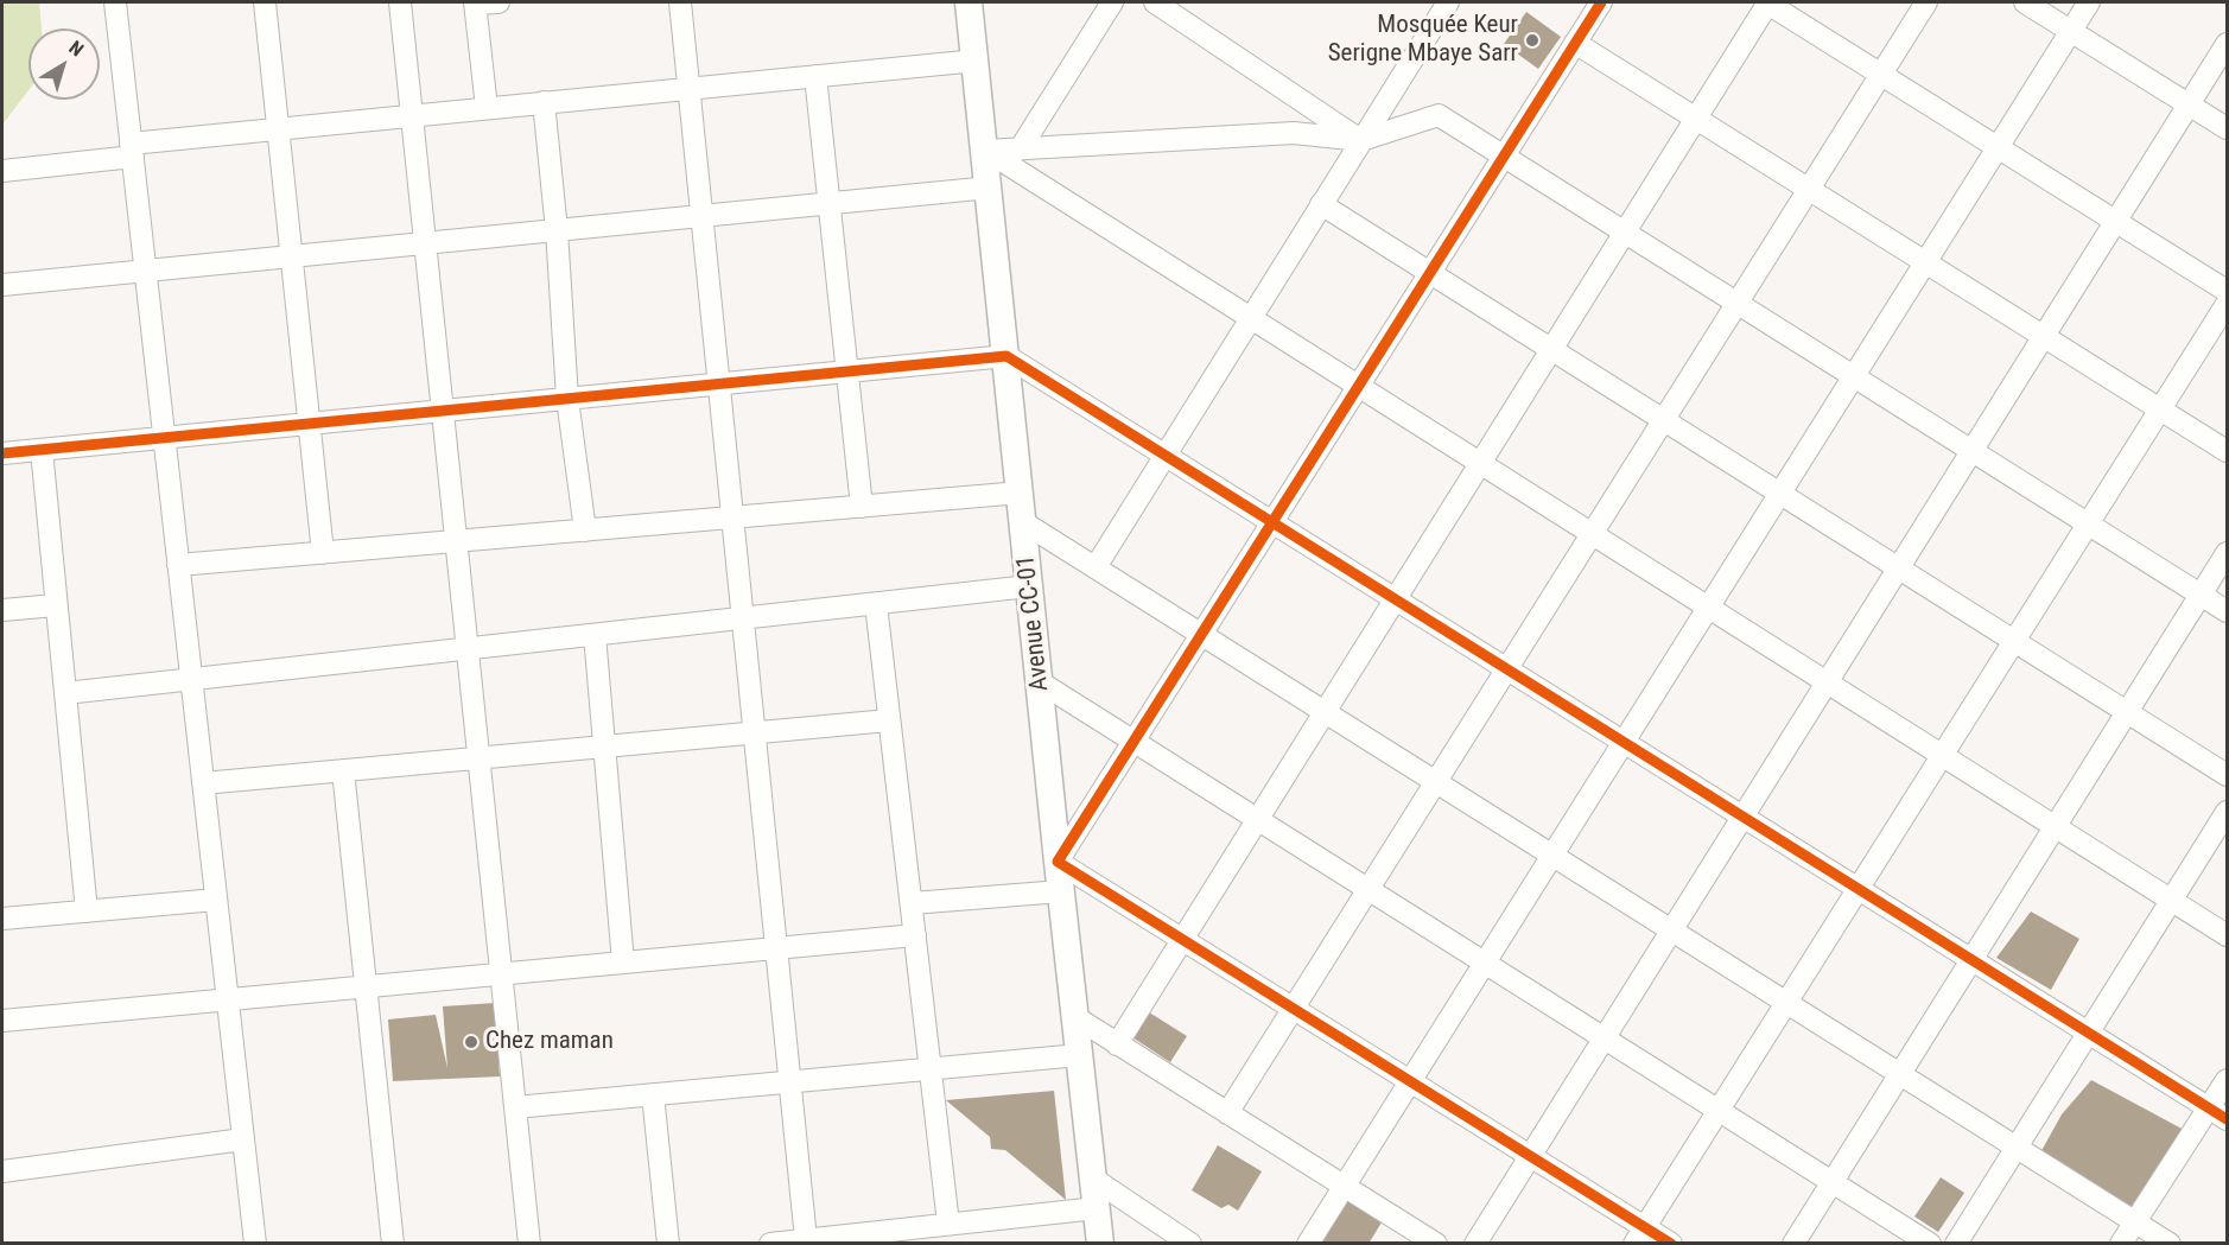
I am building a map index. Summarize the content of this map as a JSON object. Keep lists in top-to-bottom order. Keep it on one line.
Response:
{"streets":{"main road":["Avenue CC-01"]},"places":["Mosquée Keur Serigne Mbaye Sarr","Chez maman"],"north":"top right"}
